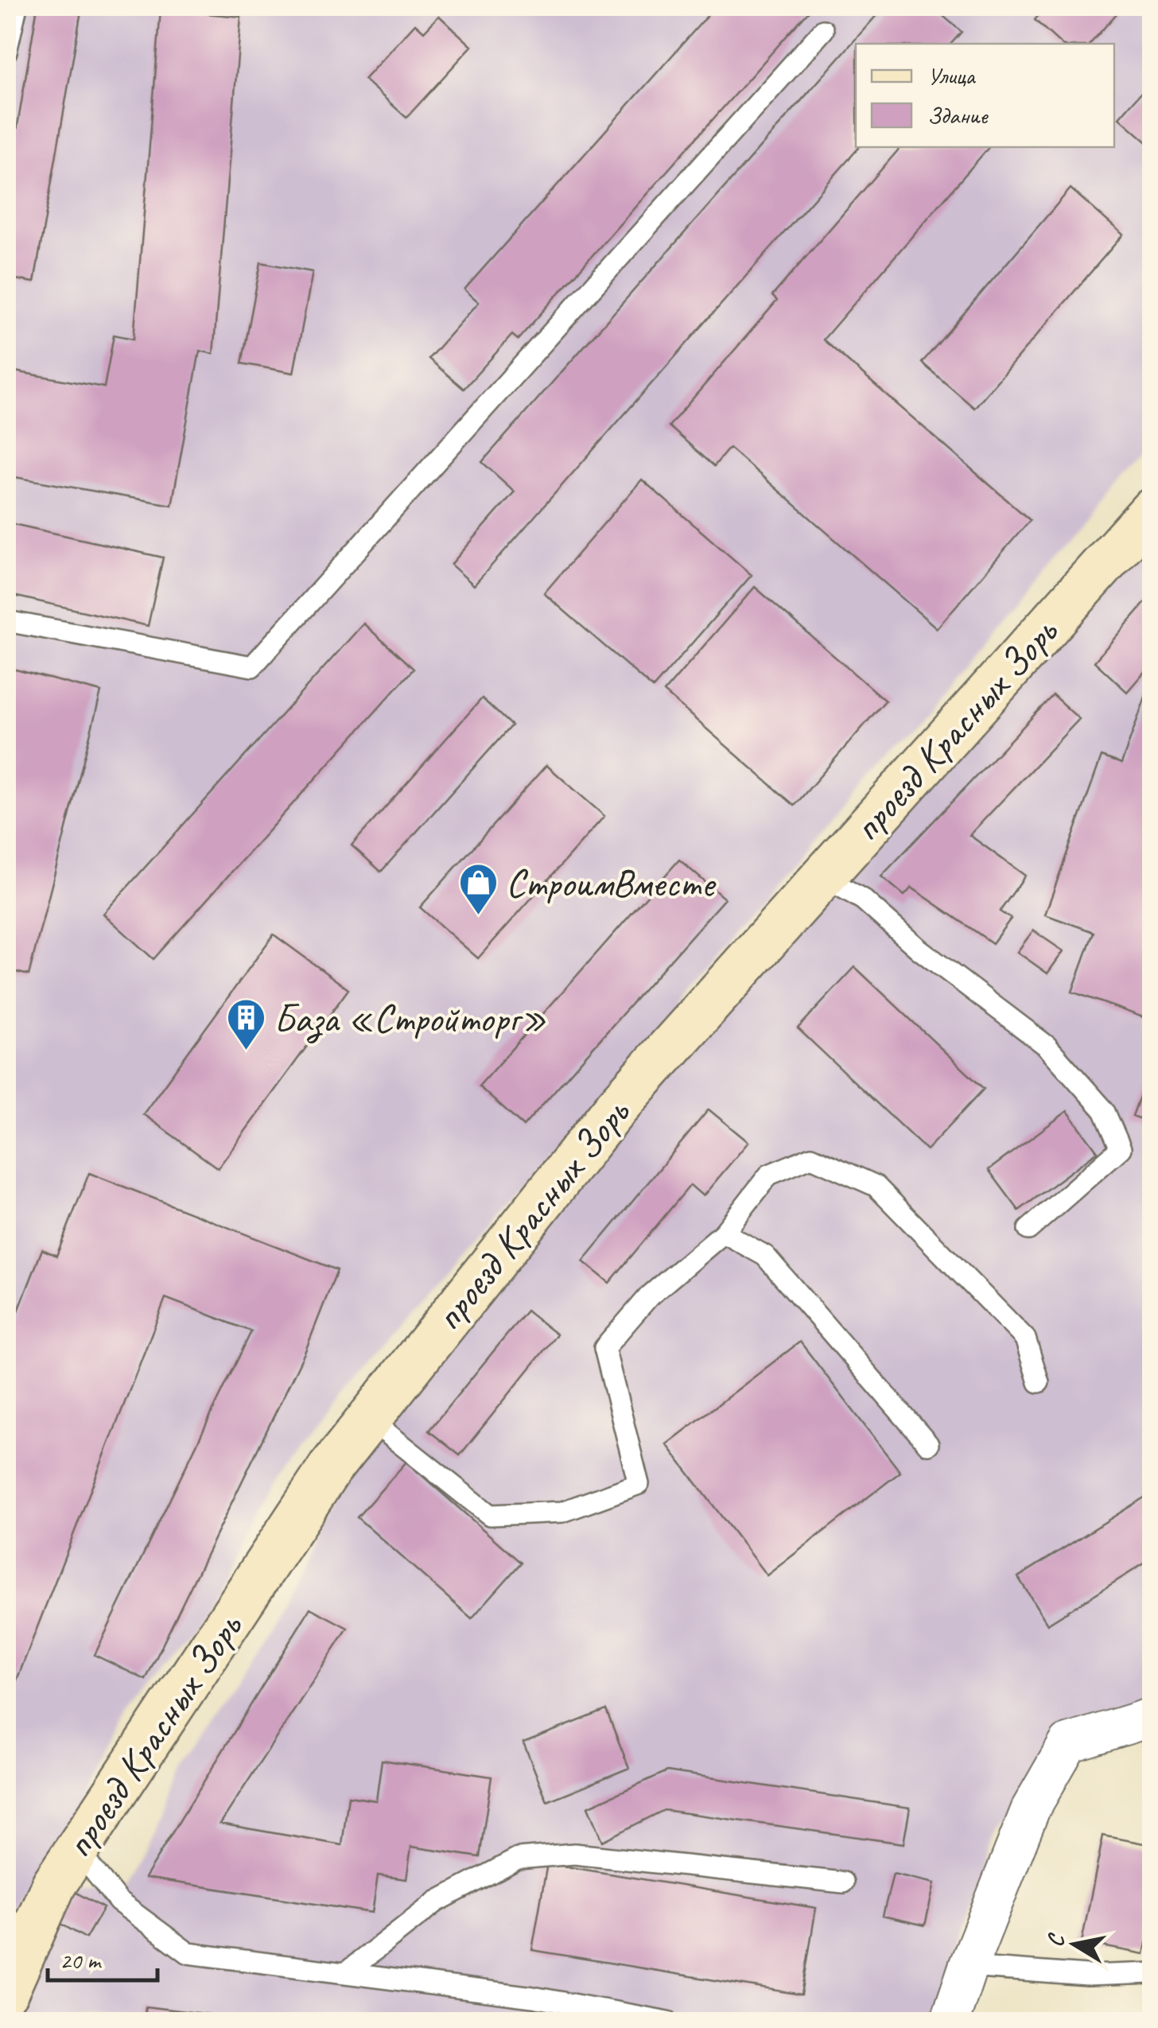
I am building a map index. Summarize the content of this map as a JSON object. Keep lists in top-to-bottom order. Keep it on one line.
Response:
{"streets":{"street":["проезд Красных Зорь"]},"places":{"shop":["СтроимВместе"],"building":["База «Стройторг»"]},"legend":["Улица","Здание"],"scale_bar":"20 m","north":"left"}
